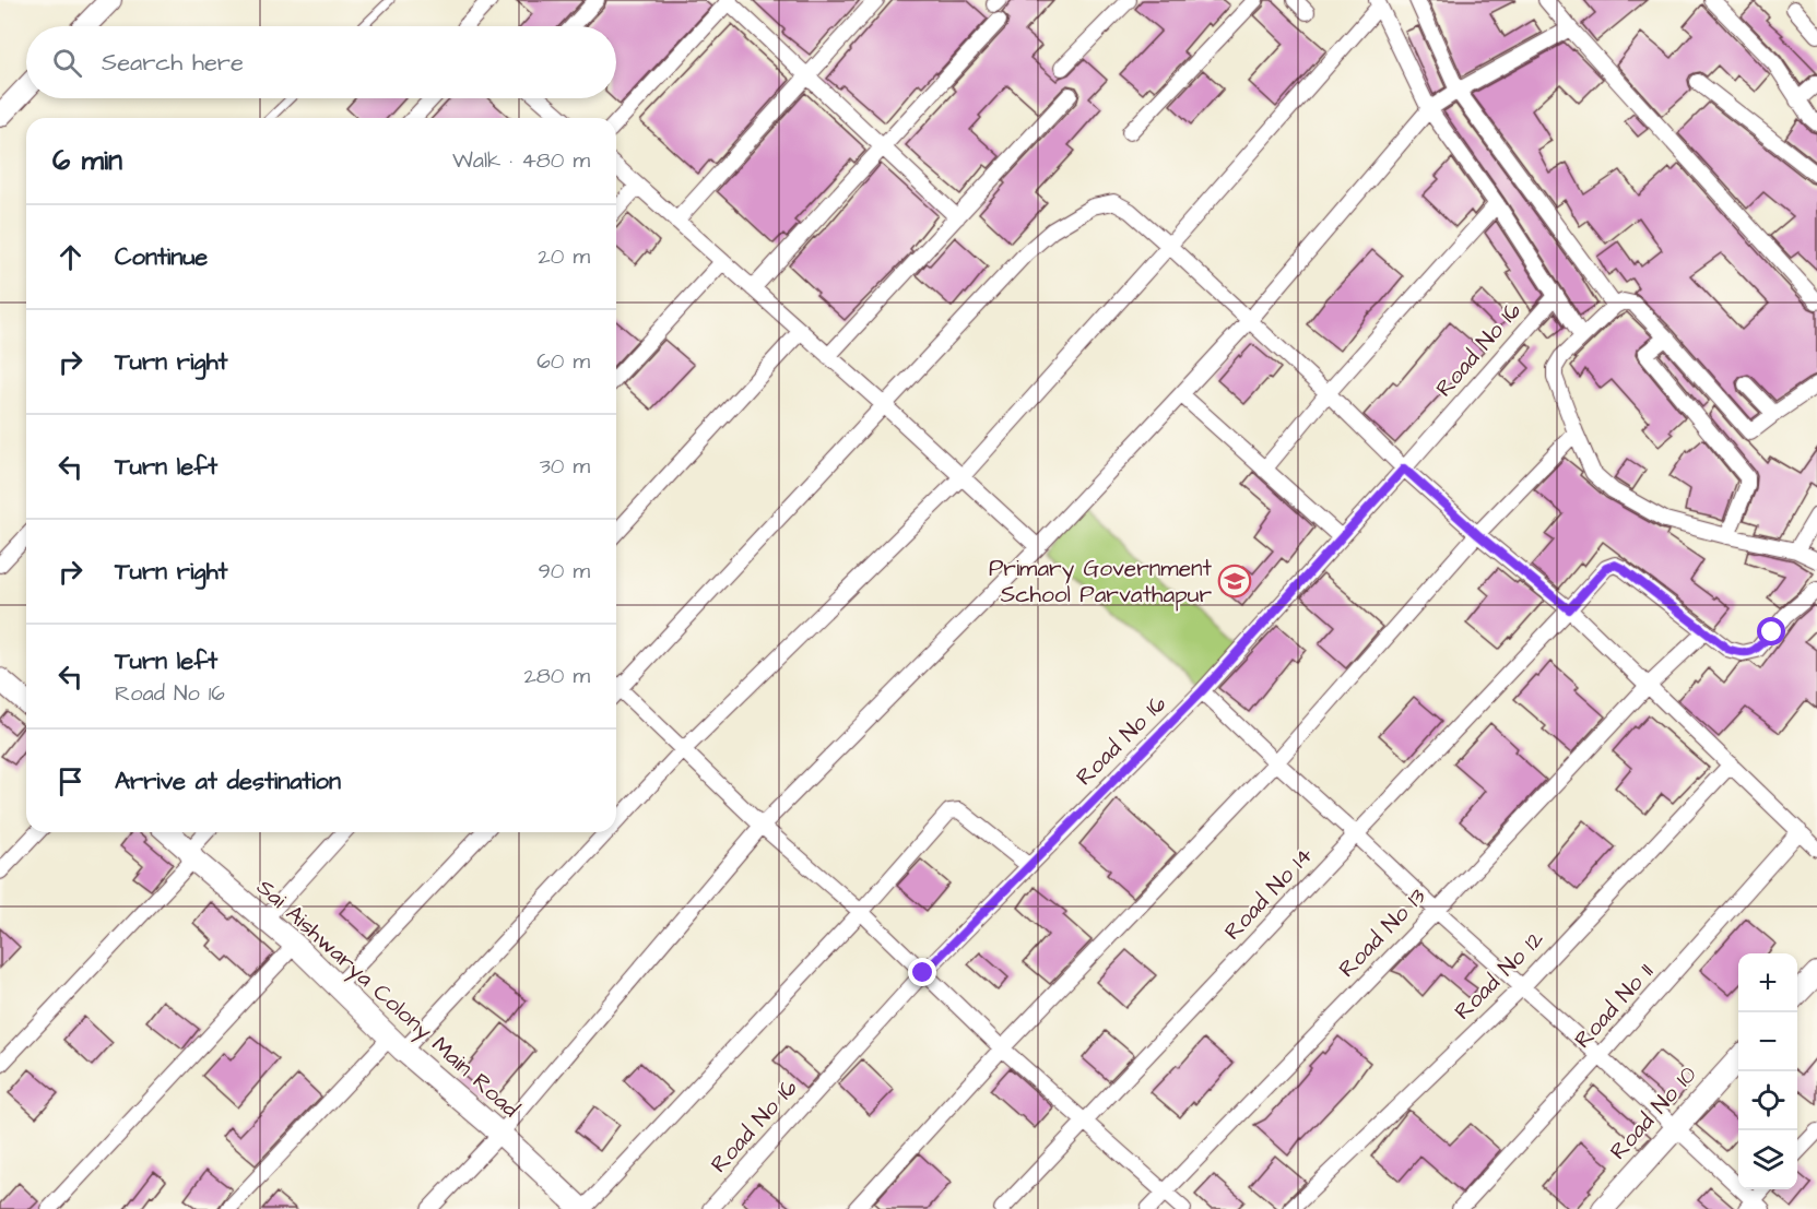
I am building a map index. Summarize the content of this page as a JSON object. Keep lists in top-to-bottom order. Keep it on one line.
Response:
{"streets":{"street":["Road No 16","Road No 14","Road No 13","Road No 12","Sai Aishwarya Colony Main Road","Road No 11","Road No 10"]},"crossings":[["Road No 14","Road No 13"]],"places":{"school or university":["Primary Government School Parvathapur"]},"page":{"search":"Search here","heading":["6 min","Walk · 480 m"],"list":[["Continue","20 m"],["Turn right","60 m"],["Turn left","30 m"],["Turn right","90 m"],["Turn left","Road No 16","280 m"],"Arrive at destination"],"map_buttons":["+","−"]}}
